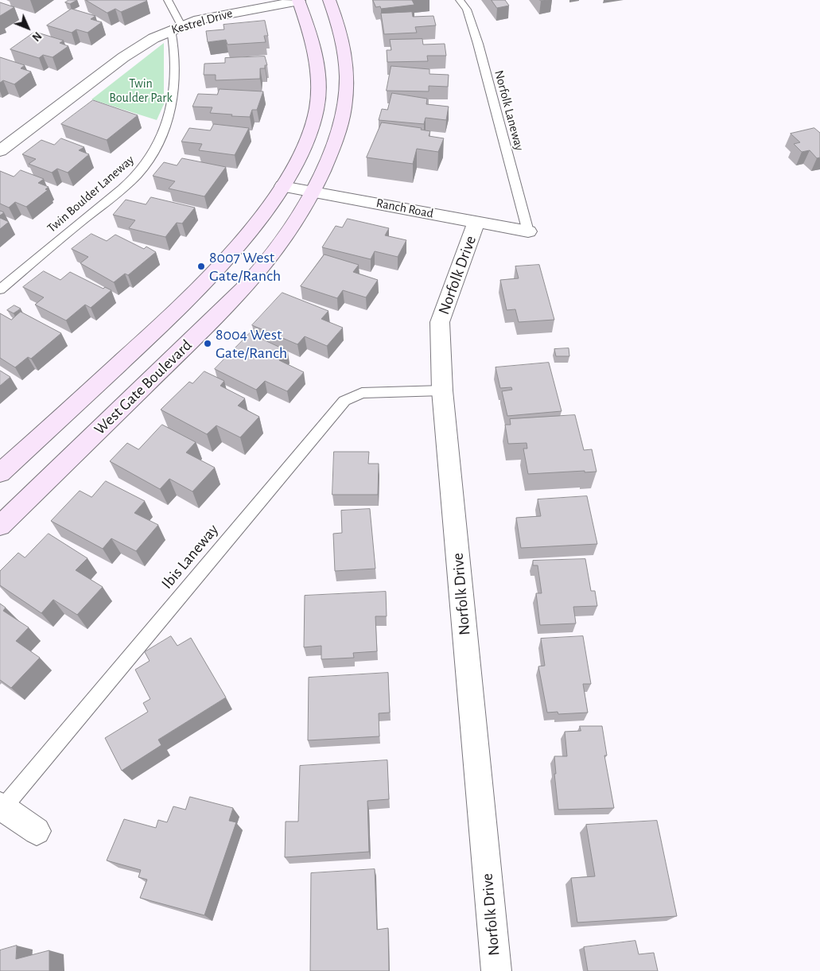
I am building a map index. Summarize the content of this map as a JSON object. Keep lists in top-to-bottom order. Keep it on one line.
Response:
{"streets":{"main road":["West Gate Boulevard"],"street":["Kestrel Drive","Ranch Road","Norfolk Drive"],"lane":["Norfolk Laneway","Twin Boulder Laneway","Ibis Laneway"]},"crossings":[["Kestrel Drive","Twin Boulder Laneway"],["Kestrel Drive","West Gate Boulevard"],["Norfolk Laneway","Ranch Road"],["Ranch Road","Norfolk Drive"],["Ranch Road","West Gate Boulevard"],["Norfolk Drive","Ibis Laneway"]],"parks":["Twin Boulder Park"],"places":["8007 West Gate/Ranch","8004 West Gate/Ranch"],"north":"bottom right"}
